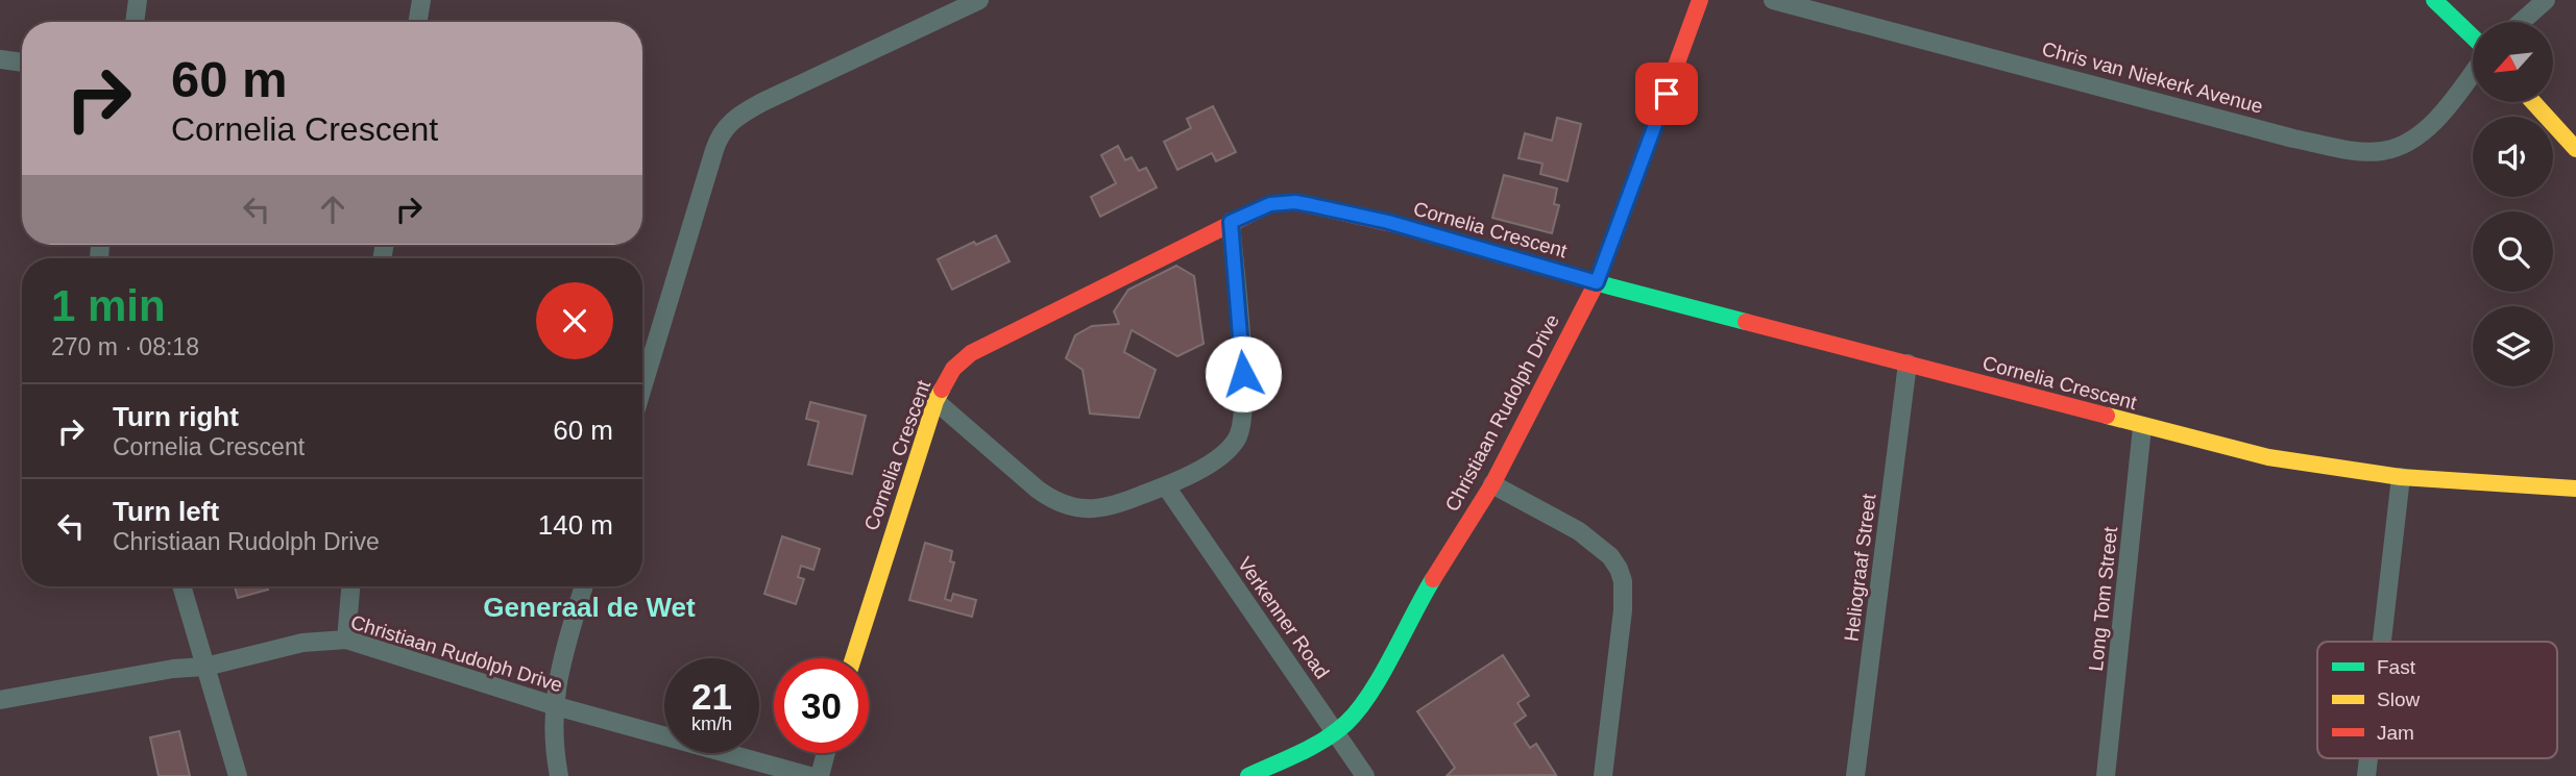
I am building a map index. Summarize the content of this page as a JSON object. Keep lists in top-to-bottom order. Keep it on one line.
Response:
{"streets":{"street":["Chris van Niekerk Avenue","Cornelia Crescent","Christiaan Rudolph Drive","Heliograaf Street","Long Tom Street","Verkenner Road"]},"crossings":[["Cornelia Crescent","Christiaan Rudolph Drive"],["Cornelia Crescent","Heliograaf Street"],["Cornelia Crescent","Long Tom Street"],["Christiaan Rudolph Drive","Verkenner Road"]],"districts":["Generaal de Wet"],"legend":["Fast","Slow","Jam"],"north":"bottom left","page":{"turn":["60 m","Cornelia Crescent"],"heading":["1 min","270 m · 08:18"],"list":[{"name":"Turn right","note":"Cornelia Crescent","value":"60 m"},{"name":"Turn left","note":"Christiaan Rudolph Drive","value":"140 m"}],"speed":"21 km/h","limit":"30"}}
